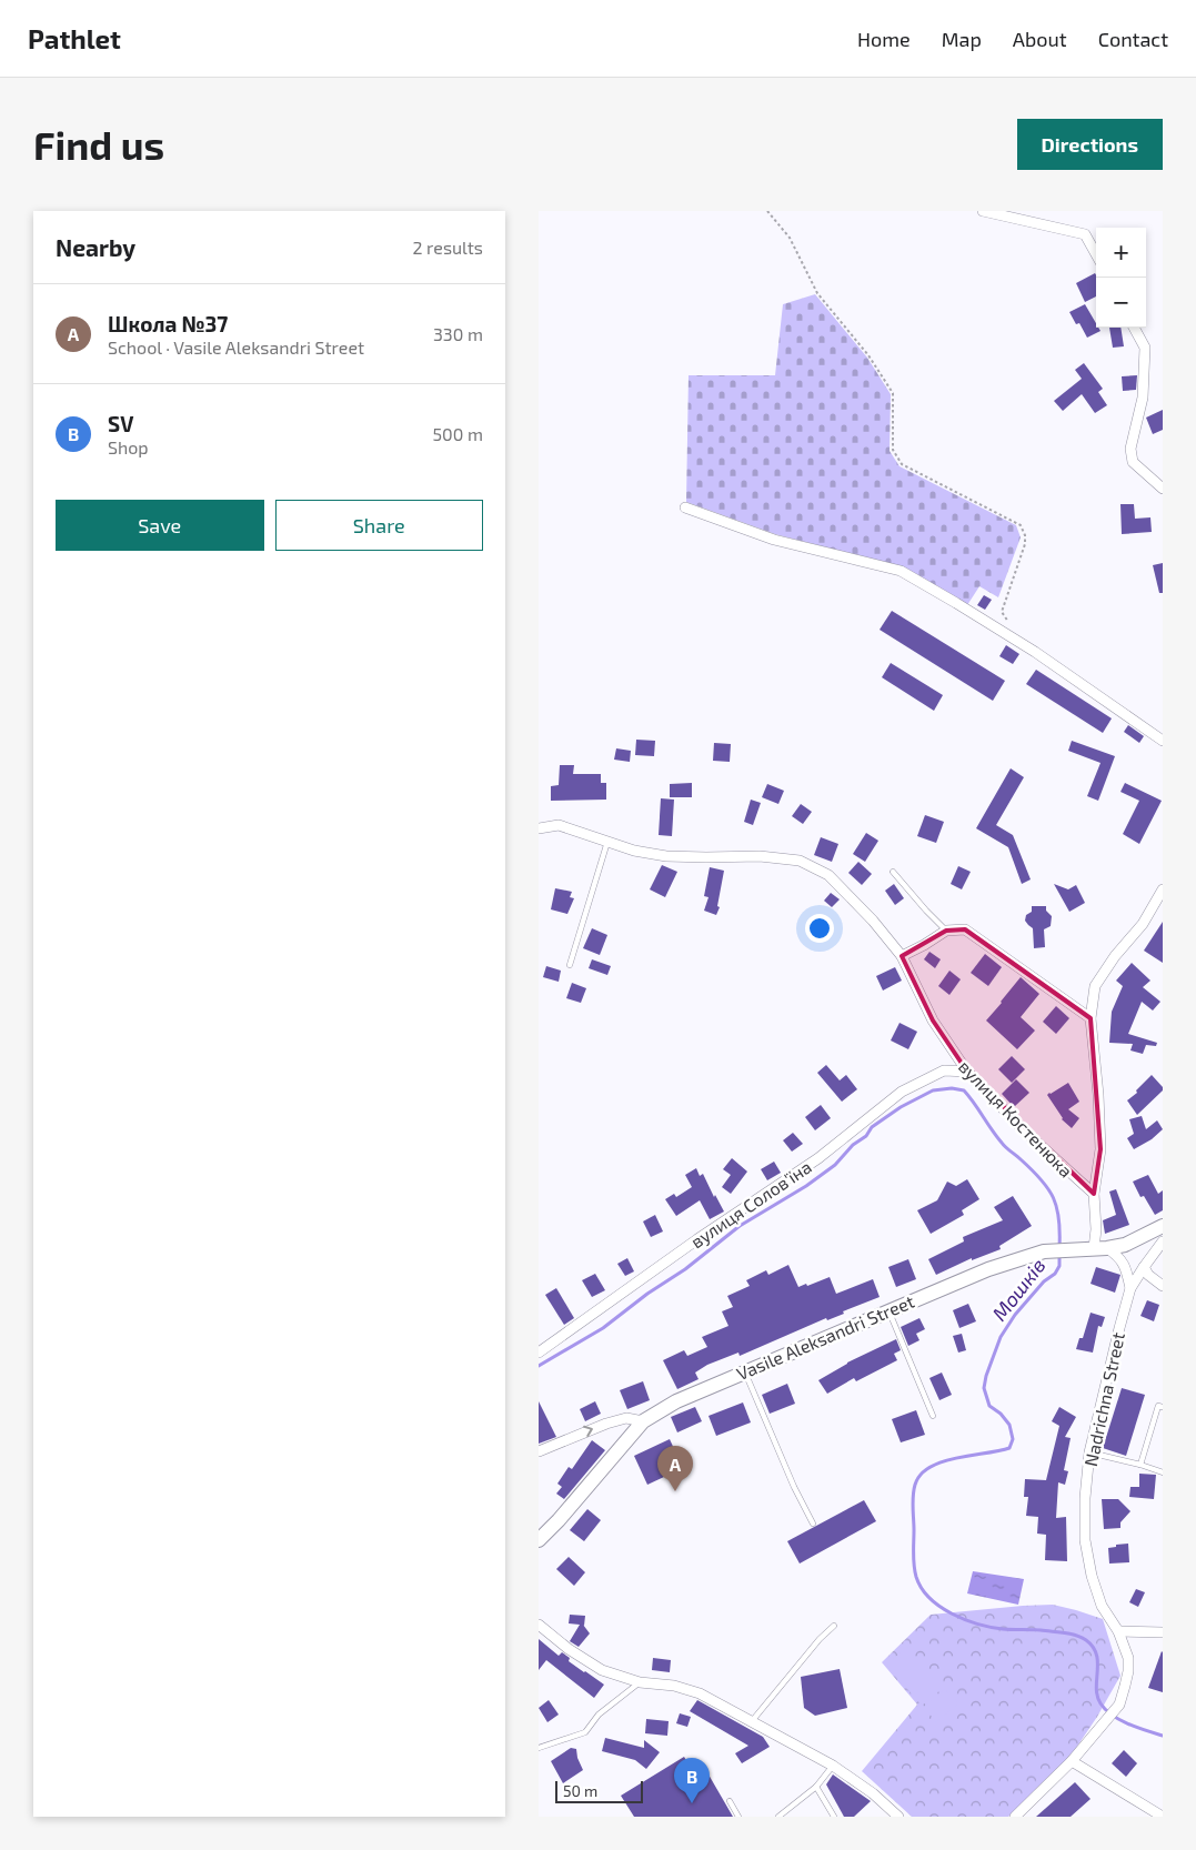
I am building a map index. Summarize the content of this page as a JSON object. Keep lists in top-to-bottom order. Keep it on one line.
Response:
{"streets":{"main road":["Vasile Aleksandri Street"],"street":["вулиця Костенюка","вулиця Солов'їна","Nadrichna Street"]},"crossings":[["вулиця Костенюка","вулиця Солов'їна"]],"water":["Мошків"],"scale_bar":"50 m","page":{"header":"Pathlet","nav":["Home","Map","About","Contact"],"buttons":["Directions",["Save","Share"]],"title":"Find us","heading":["Nearby","2 results"],"map_buttons":["+","−"],"list":[{"mark":"A","name":"Школа №37","note":"School · Vasile Aleksandri Street","value":"330 m"},{"mark":"B","name":"SV","note":"Shop","value":"500 m"}],"pins":["A","B"],"scale":"50 m"}}
